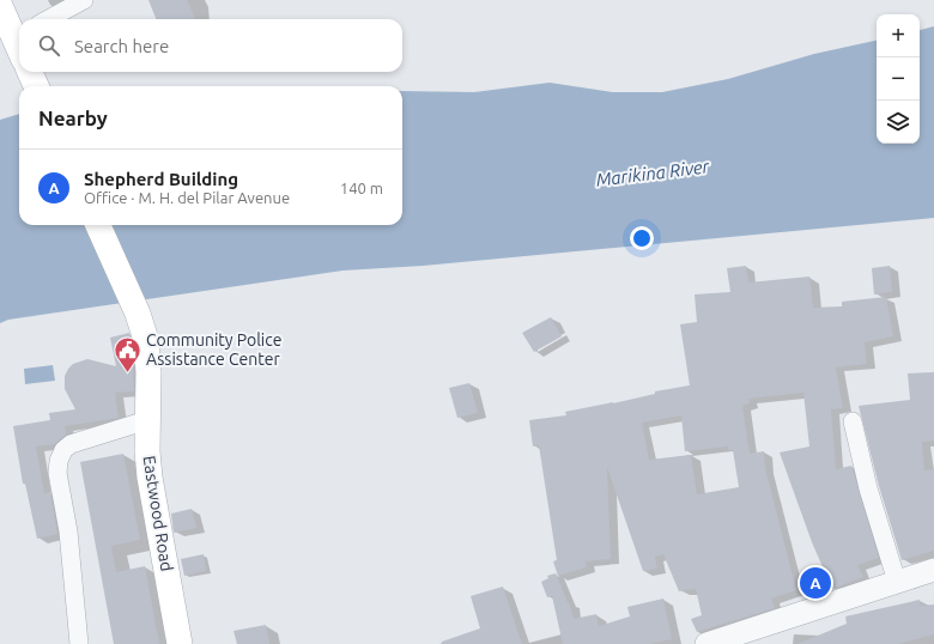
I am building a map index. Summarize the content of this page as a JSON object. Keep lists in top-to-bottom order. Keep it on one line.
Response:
{"streets":{"main road":["Eastwood Road"]},"water":["Marikina River"],"places":{"public building":["Community Police Assistance Center"]},"page":{"map_buttons":["+","−"],"search":"Search here","heading":"Nearby","list":[{"mark":"A","name":"Shepherd Building","note":"Office · M. H. del Pilar Avenue","value":"140 m"}],"pins":"A"}}
